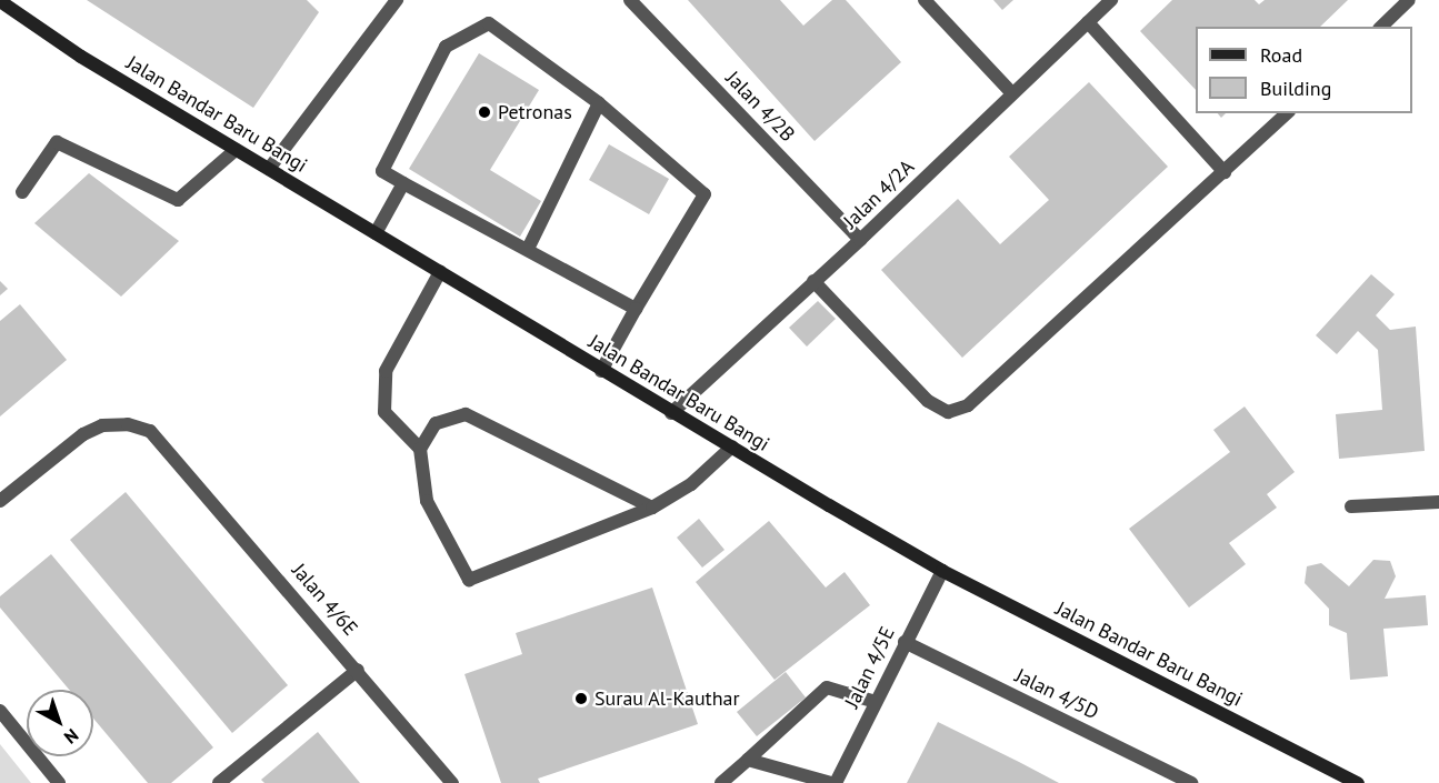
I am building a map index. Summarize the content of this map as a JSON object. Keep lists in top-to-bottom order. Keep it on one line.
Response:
{"streets":{"street":["Jalan 4/2B","Jalan Bandar Baru Bangi","Jalan 4/2A","Jalan 4/6E","Jalan 4/5E","Jalan 4/5D"]},"crossings":[["Jalan 4/2B","Jalan 4/2A"],["Jalan Bandar Baru Bangi","Jalan 4/2A"],["Jalan Bandar Baru Bangi","Jalan 4/5E"],["Jalan 4/5E","Jalan 4/5D"]],"places":["Petronas","Surau Al-Kauthar"],"legend":["Road","Building"],"north":"bottom right"}
